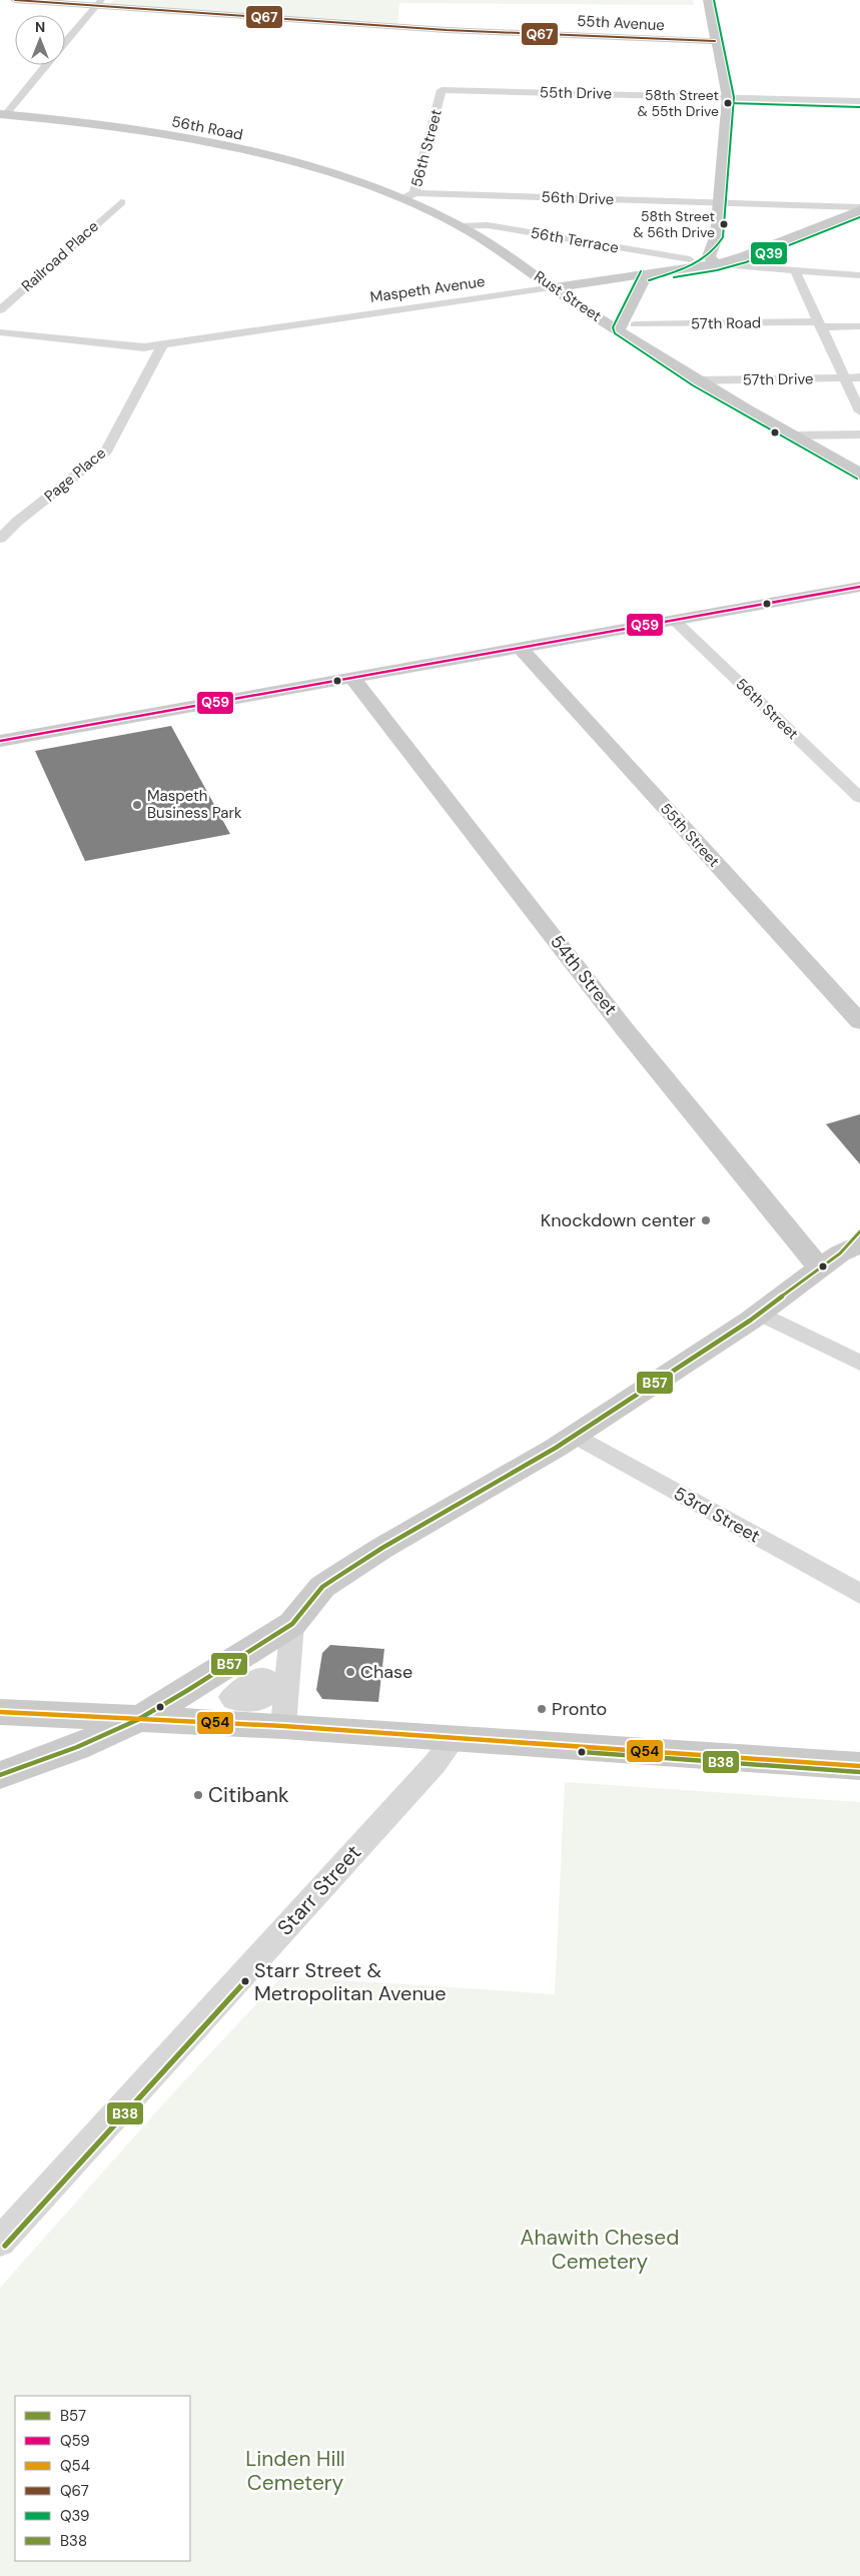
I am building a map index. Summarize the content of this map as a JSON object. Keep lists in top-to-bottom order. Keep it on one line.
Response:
{"streets":{"main road":["55th Avenue","56th Road","Maspeth Avenue","Rust Street","55th Street","54th Street"],"street":["55th Drive","56th Street","56th Drive","56th Terrace","Railroad Place","57th Road","57th Drive","Page Place","53rd Street","Starr Street"]},"crossings":[["55th Drive","56th Street"],["56th Road","56th Street"],["56th Road","Rust Street"],["56th Street","56th Drive"],["56th Street","Rust Street"],["56th Terrace","Rust Street"],["Maspeth Avenue","Rust Street"],["Maspeth Avenue","Page Place"],["Rust Street","57th Drive"]],"parks":["Ahawith Chesed Cemetery","Linden Hill Cemetery"],"places":["58th Street & 55th Drive","58th Street & 56th Drive","Maspeth Business Park","Knockdown center","Chase","Pronto","Citibank","Starr Street & Metropolitan Avenue"],"lines":["transit line Q67","transit line Q39","transit line Q59","transit line B57","transit line Q54","transit line B38"],"legend":["B57","Q59","Q54","Q67","Q39","B38"],"north":"top"}
